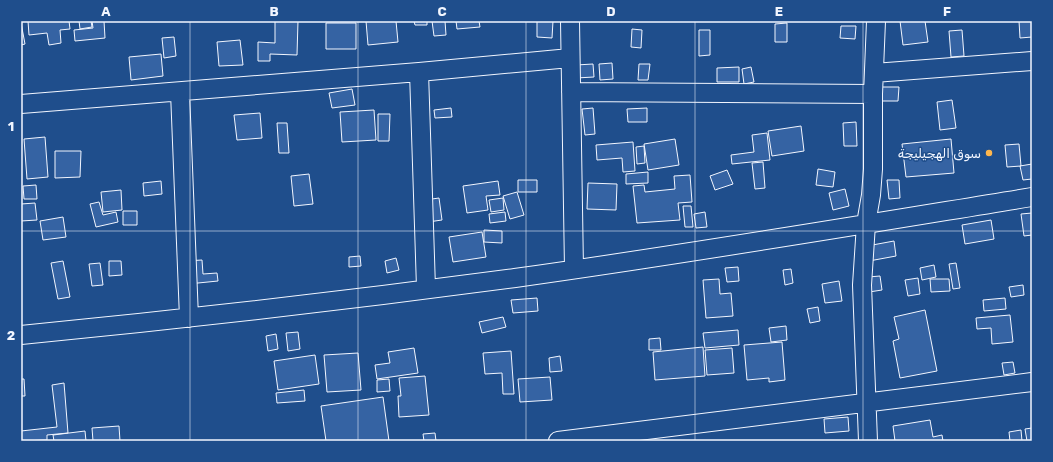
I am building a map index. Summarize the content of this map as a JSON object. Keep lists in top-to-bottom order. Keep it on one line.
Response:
{"places":["سوق الهجيليجة"],"grid":{"columns":["A","B","C","D","E","F"],"rows":["1","2"]}}
